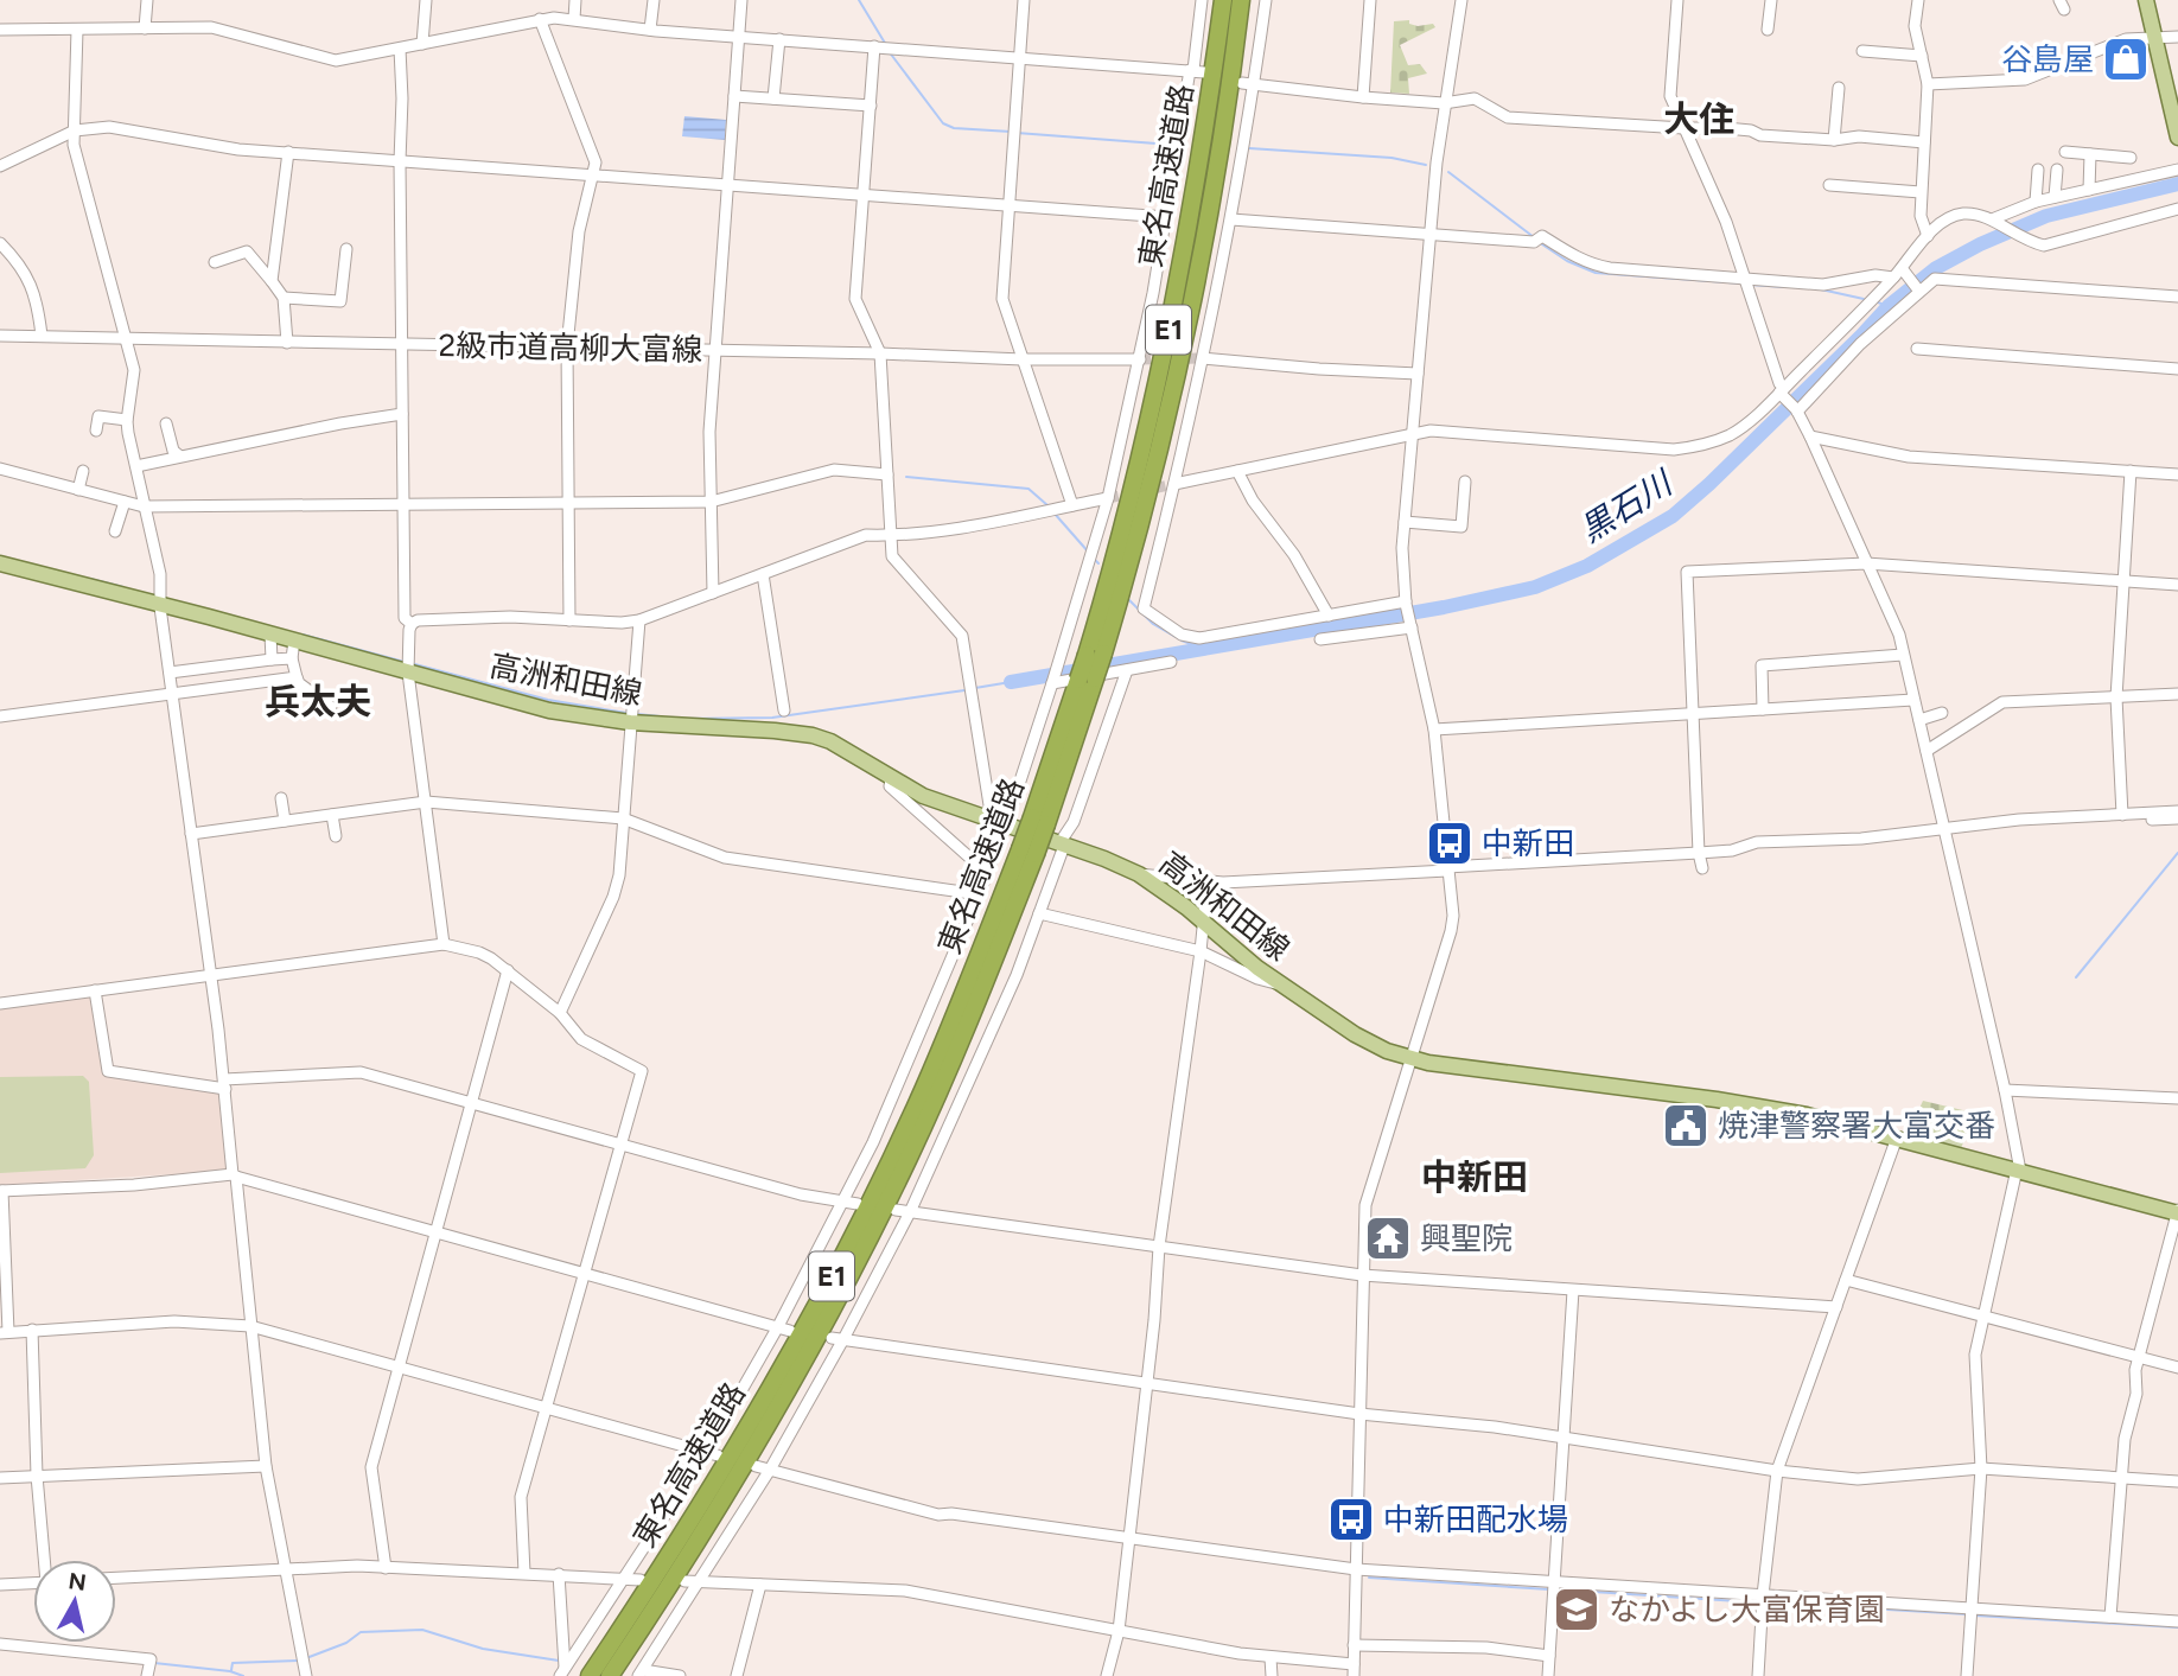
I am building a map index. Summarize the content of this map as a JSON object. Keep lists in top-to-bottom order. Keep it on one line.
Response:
{"streets":{"highway":["東名高速道路","E1"],"main road":["高洲和田線"],"street":["2級市道高柳大富線"]},"districts":["大住","兵太夫","中新田"],"water":["黒石川"],"places":{"shop":["谷島屋"],"bus stop":["中新田","中新田配水場"],"public building":["焼津警察署大富交番"],"temple":["興聖院"],"school or university":["なかよし大富保育園"]},"north":"top"}
